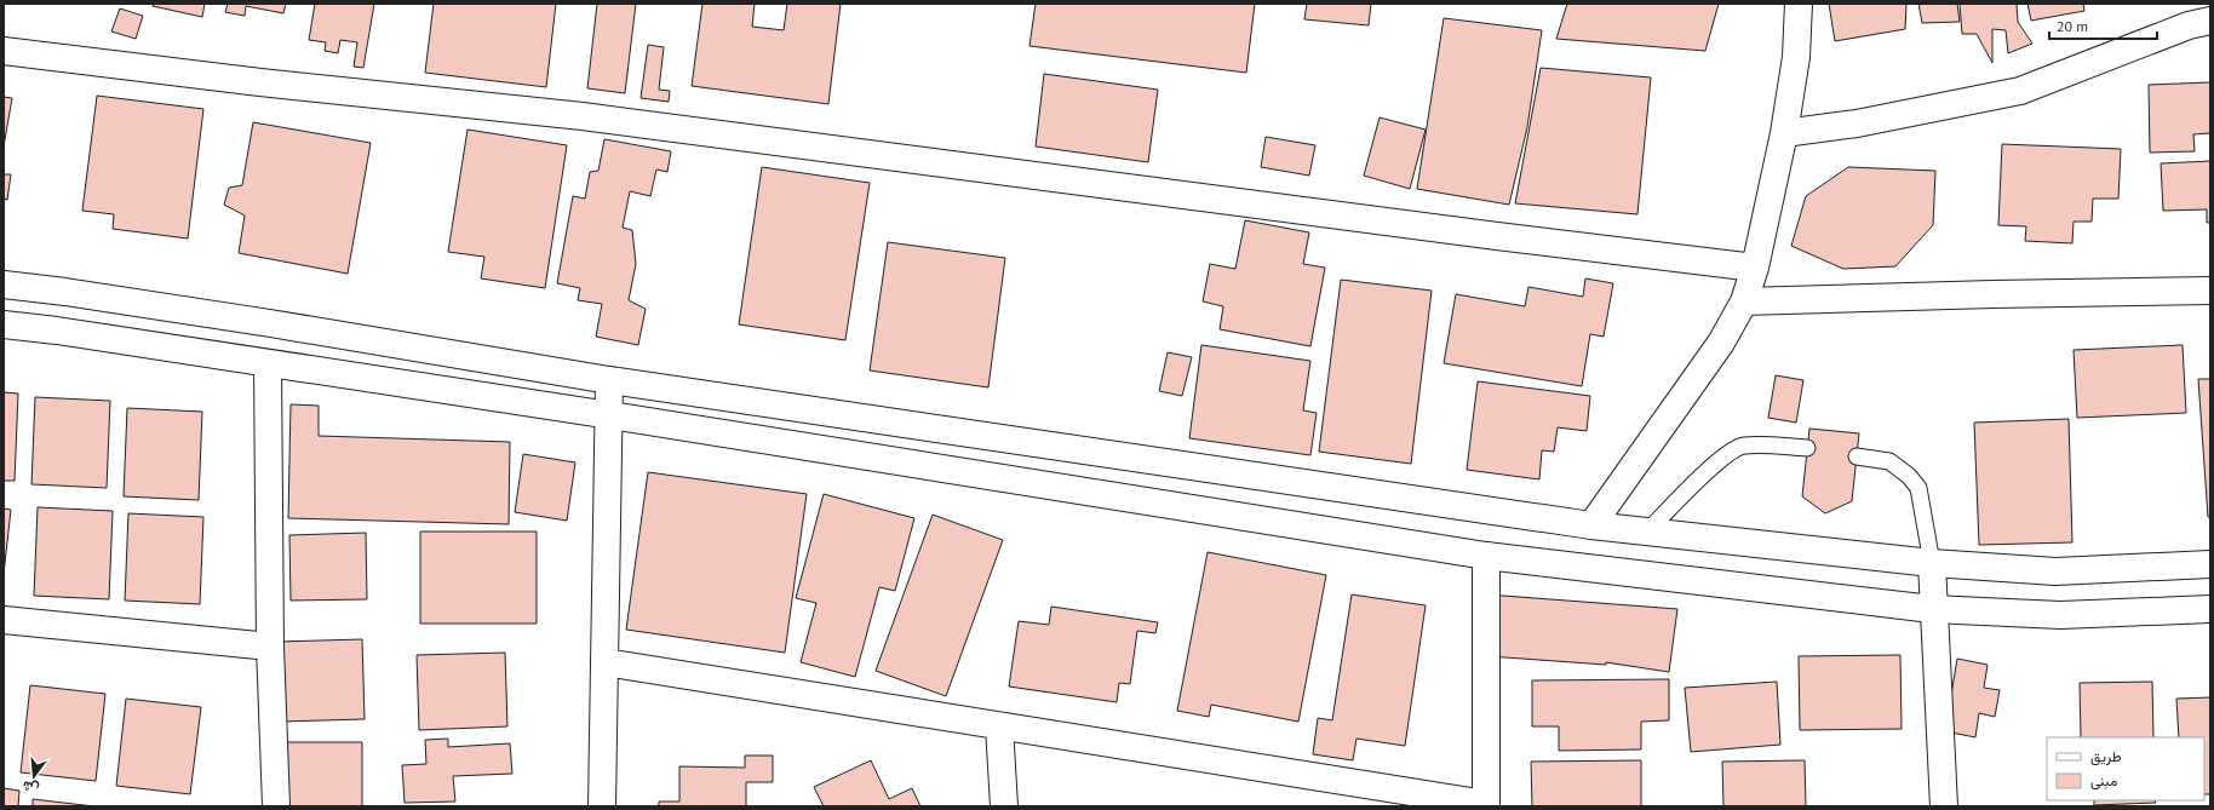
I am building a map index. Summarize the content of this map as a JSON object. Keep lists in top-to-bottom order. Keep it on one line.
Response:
{"legend":["طريق","مبنى"],"scale_bar":"20 m","north":"bottom"}
